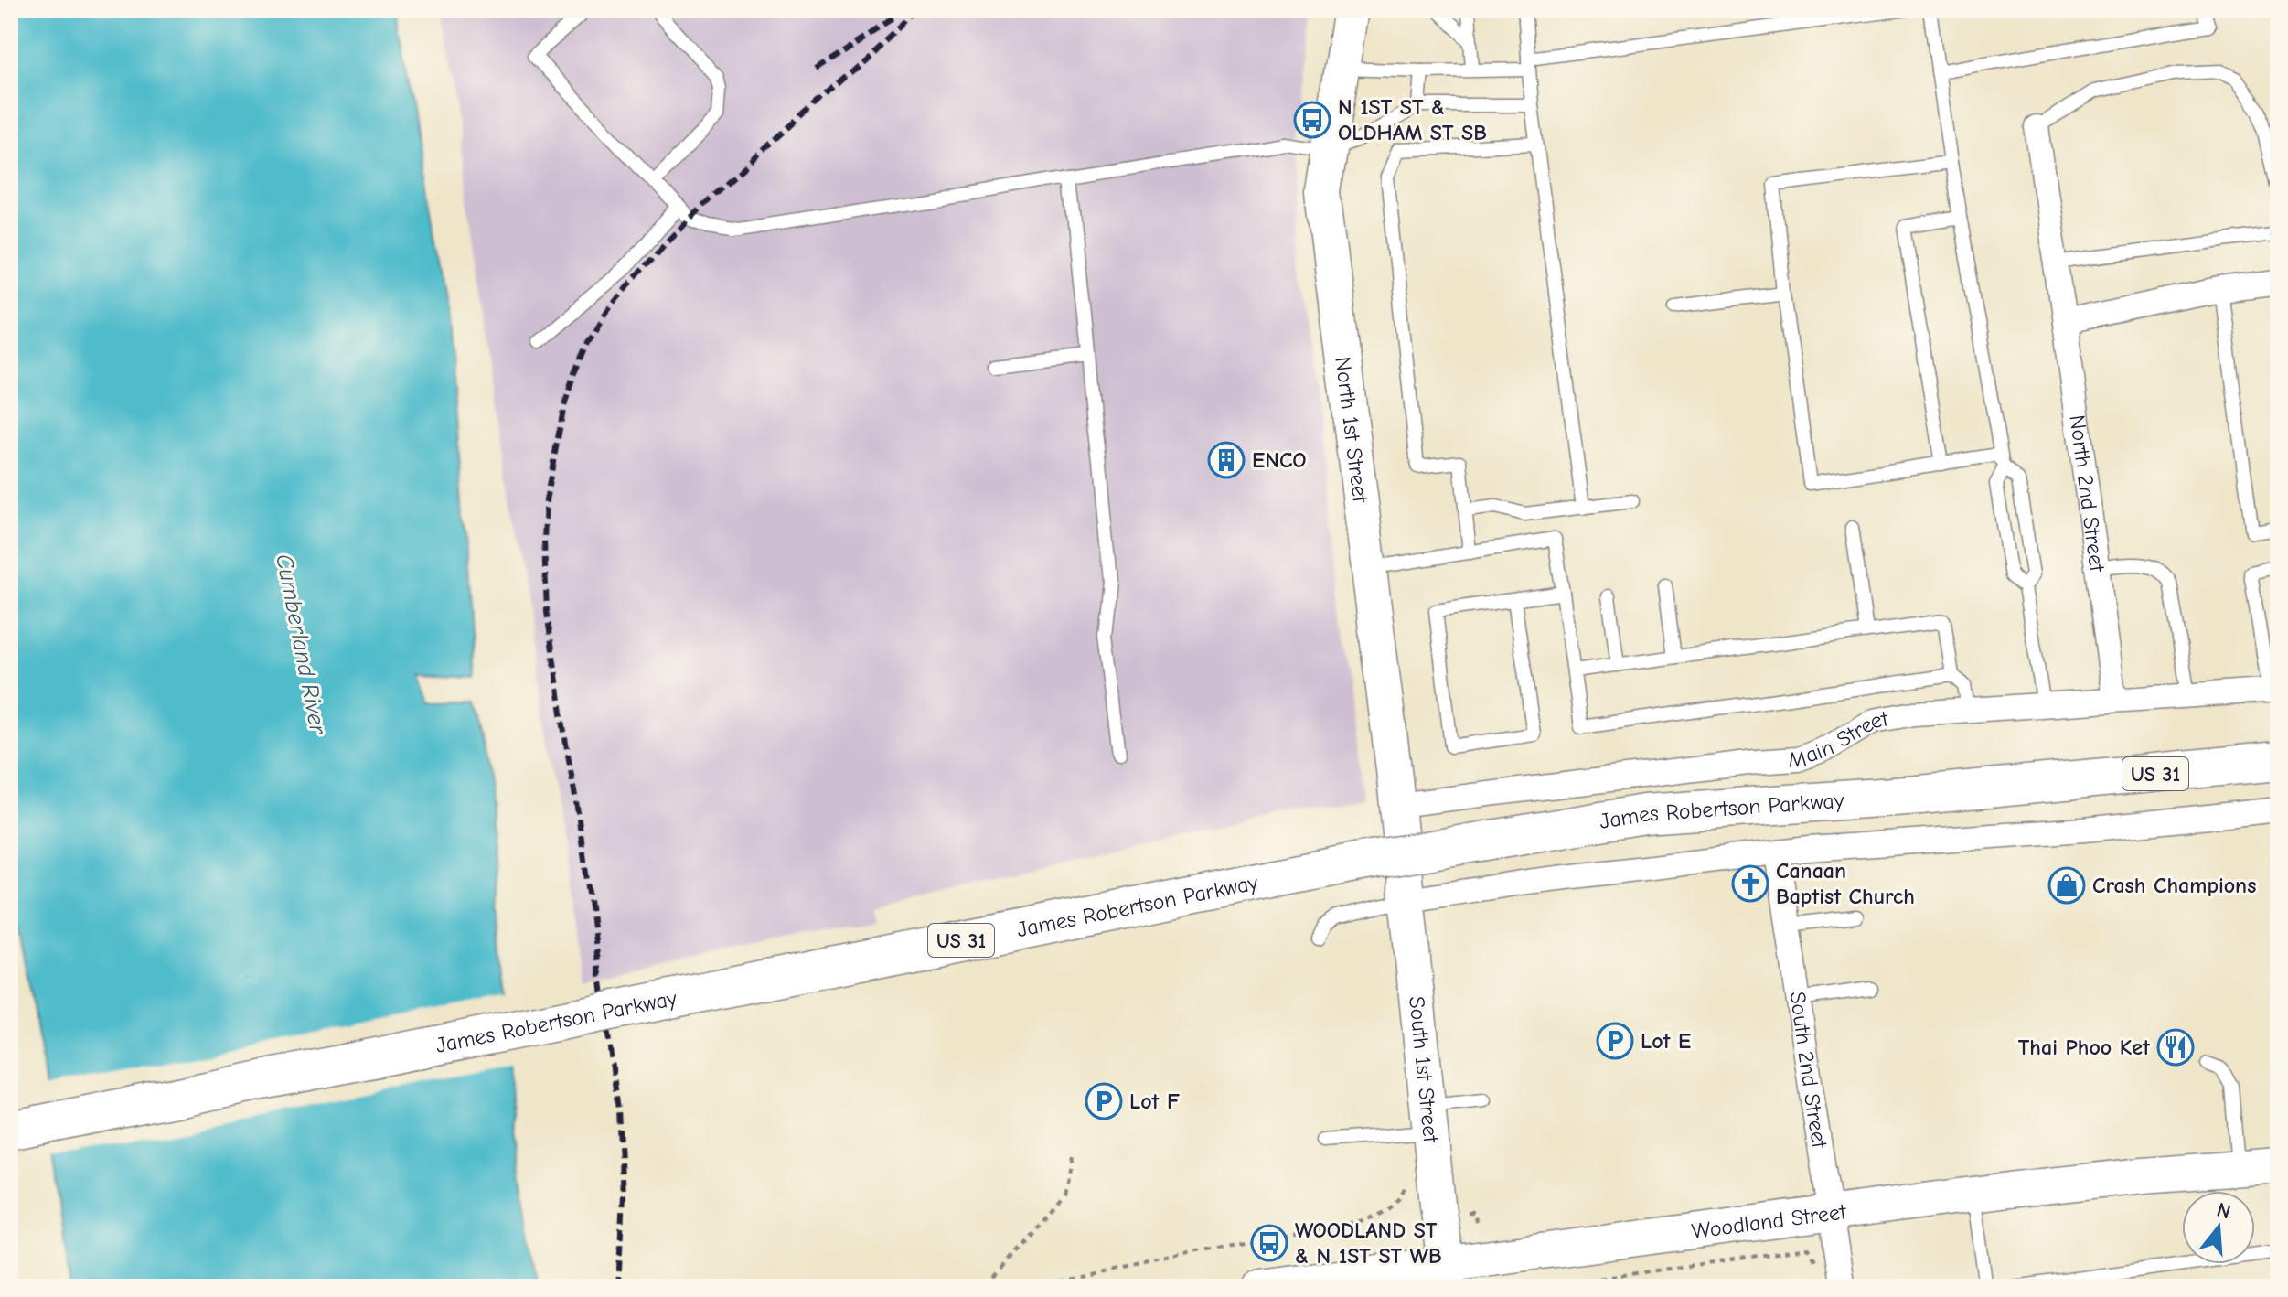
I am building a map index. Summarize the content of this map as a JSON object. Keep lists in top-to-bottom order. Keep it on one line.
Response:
{"streets":{"main road":["US 31","James Robertson Parkway"],"street":["North 1st Street","North 2nd Street","Main Street","South 1st Street","South 2nd Street","Woodland Street"]},"crossings":[["North 1st Street","Main Street"],["North 1st Street","South 1st Street"],["North 2nd Street","Main Street"],["South 1st Street","Woodland Street"],["South 2nd Street","Woodland Street"]],"water":["Cumberland River"],"places":{"bus stop":["N 1ST ST & OLDHAM ST SB","WOODLAND ST & N 1ST ST WB"],"building":["ENCO"],"church":["Canaan Baptist Church"],"shop":["Crash Champions"],"parking":["Lot E","Lot F"],"restaurant":["Thai Phoo Ket"]},"north":"top"}
